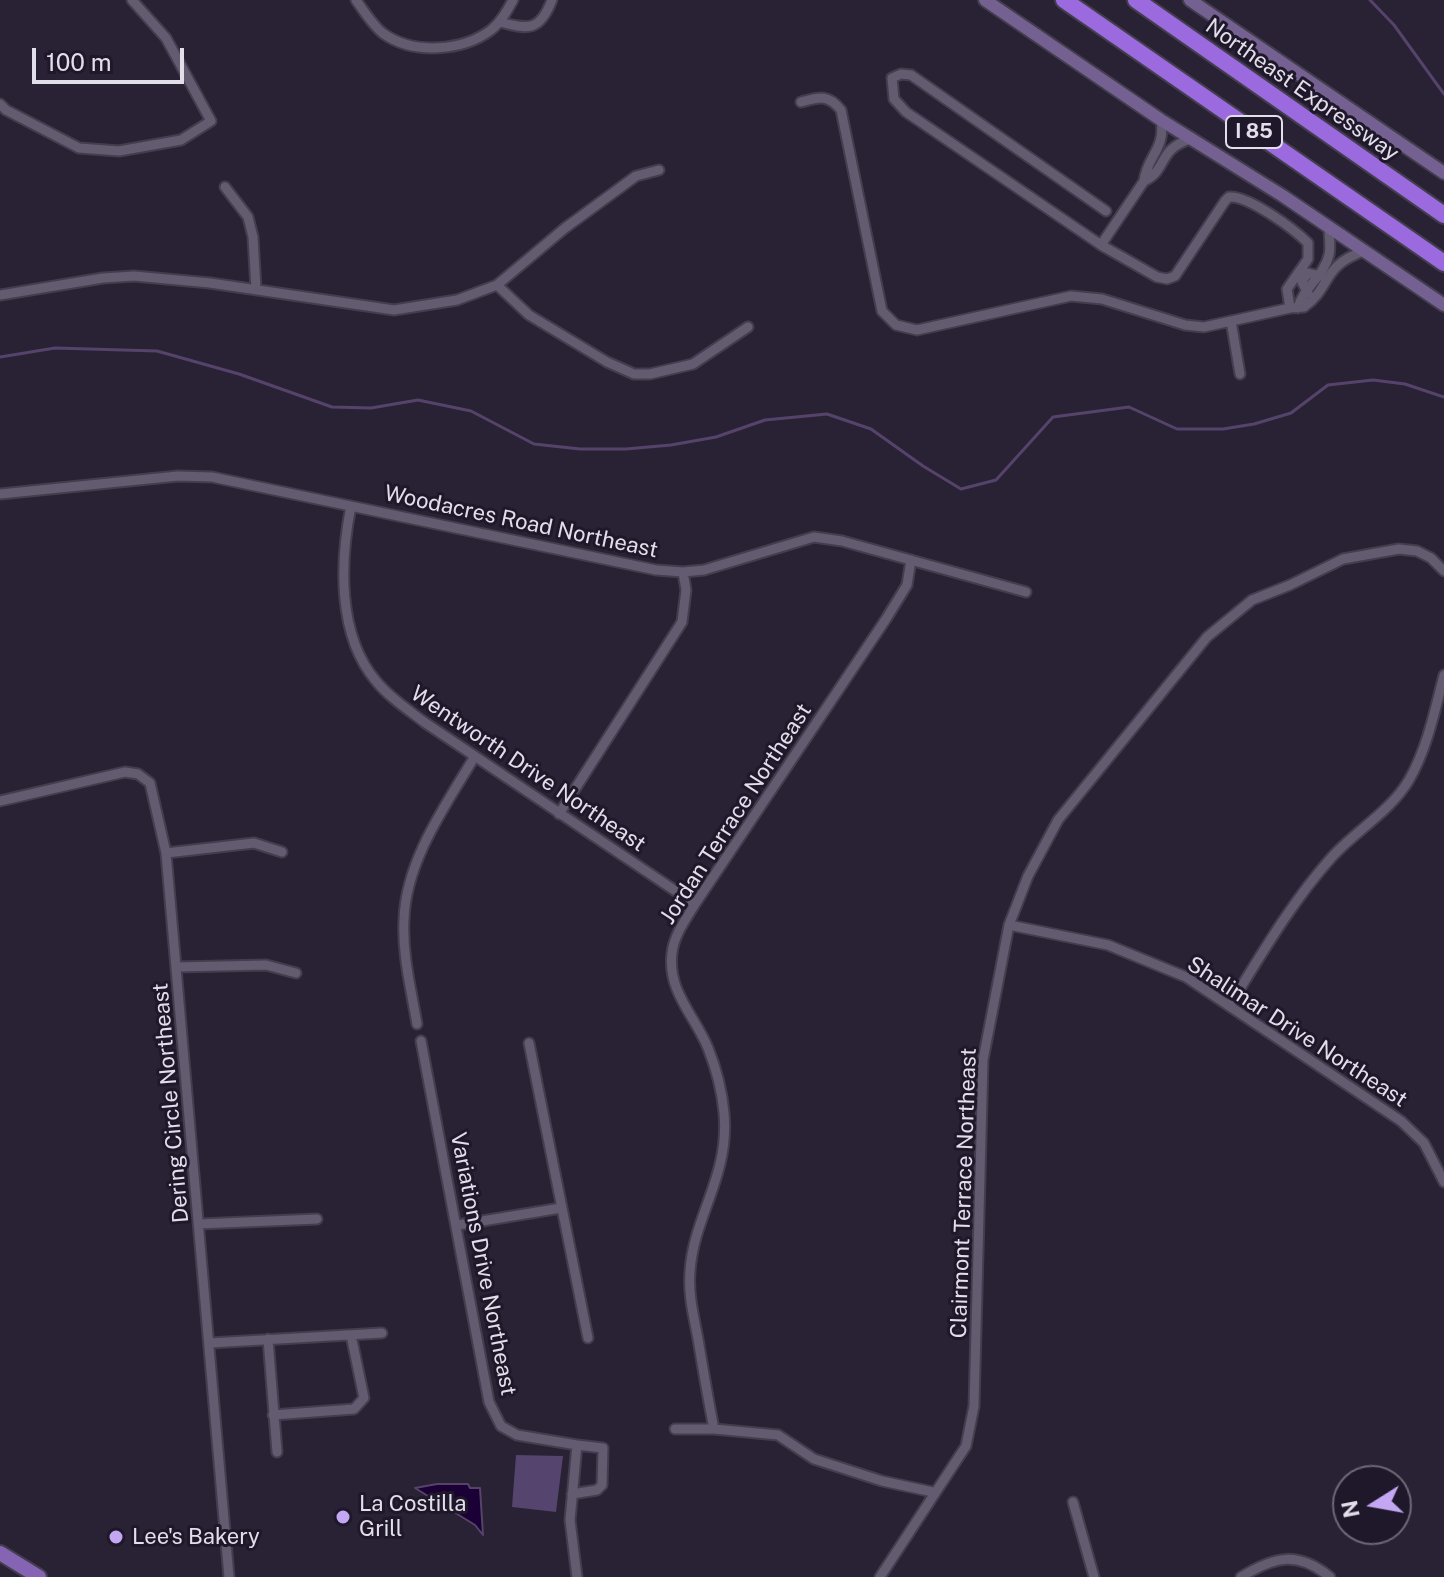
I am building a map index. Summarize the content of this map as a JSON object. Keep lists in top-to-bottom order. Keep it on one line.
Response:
{"streets":{"highway":["Northeast Expressway","I 85"],"street":["Woodacres Road Northeast","Wentworth Drive Northeast","Jordan Terrace Northeast","Shalimar Drive Northeast","Dering Circle Northeast","Clairmont Terrace Northeast","Variations Drive Northeast"]},"crossings":[["Woodacres Road Northeast","Wentworth Drive Northeast"],["Woodacres Road Northeast","Jordan Terrace Northeast"],["Wentworth Drive Northeast","Jordan Terrace Northeast"],["Shalimar Drive Northeast","Clairmont Terrace Northeast"]],"places":["La Costilla Grill","Lee's Bakery"],"scale_bar":"100 m","north":"left"}
